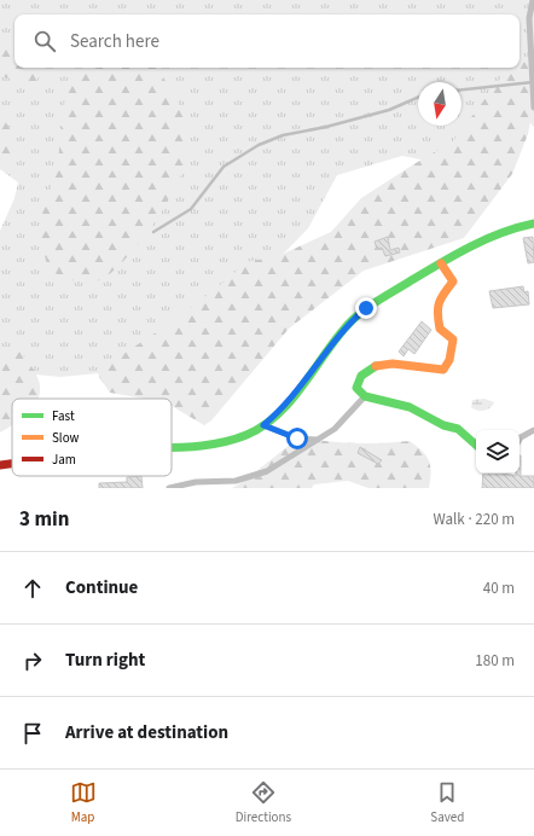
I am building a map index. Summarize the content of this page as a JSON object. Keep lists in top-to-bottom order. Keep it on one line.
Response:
{"legend":["Fast","Slow","Jam"],"north":"bottom","page":{"search":"Search here","heading":["3 min","Walk · 220 m"],"list":[["Continue","40 m"],["Turn right","180 m"],"Arrive at destination"],"nav":["Map","Directions","Saved"]}}
